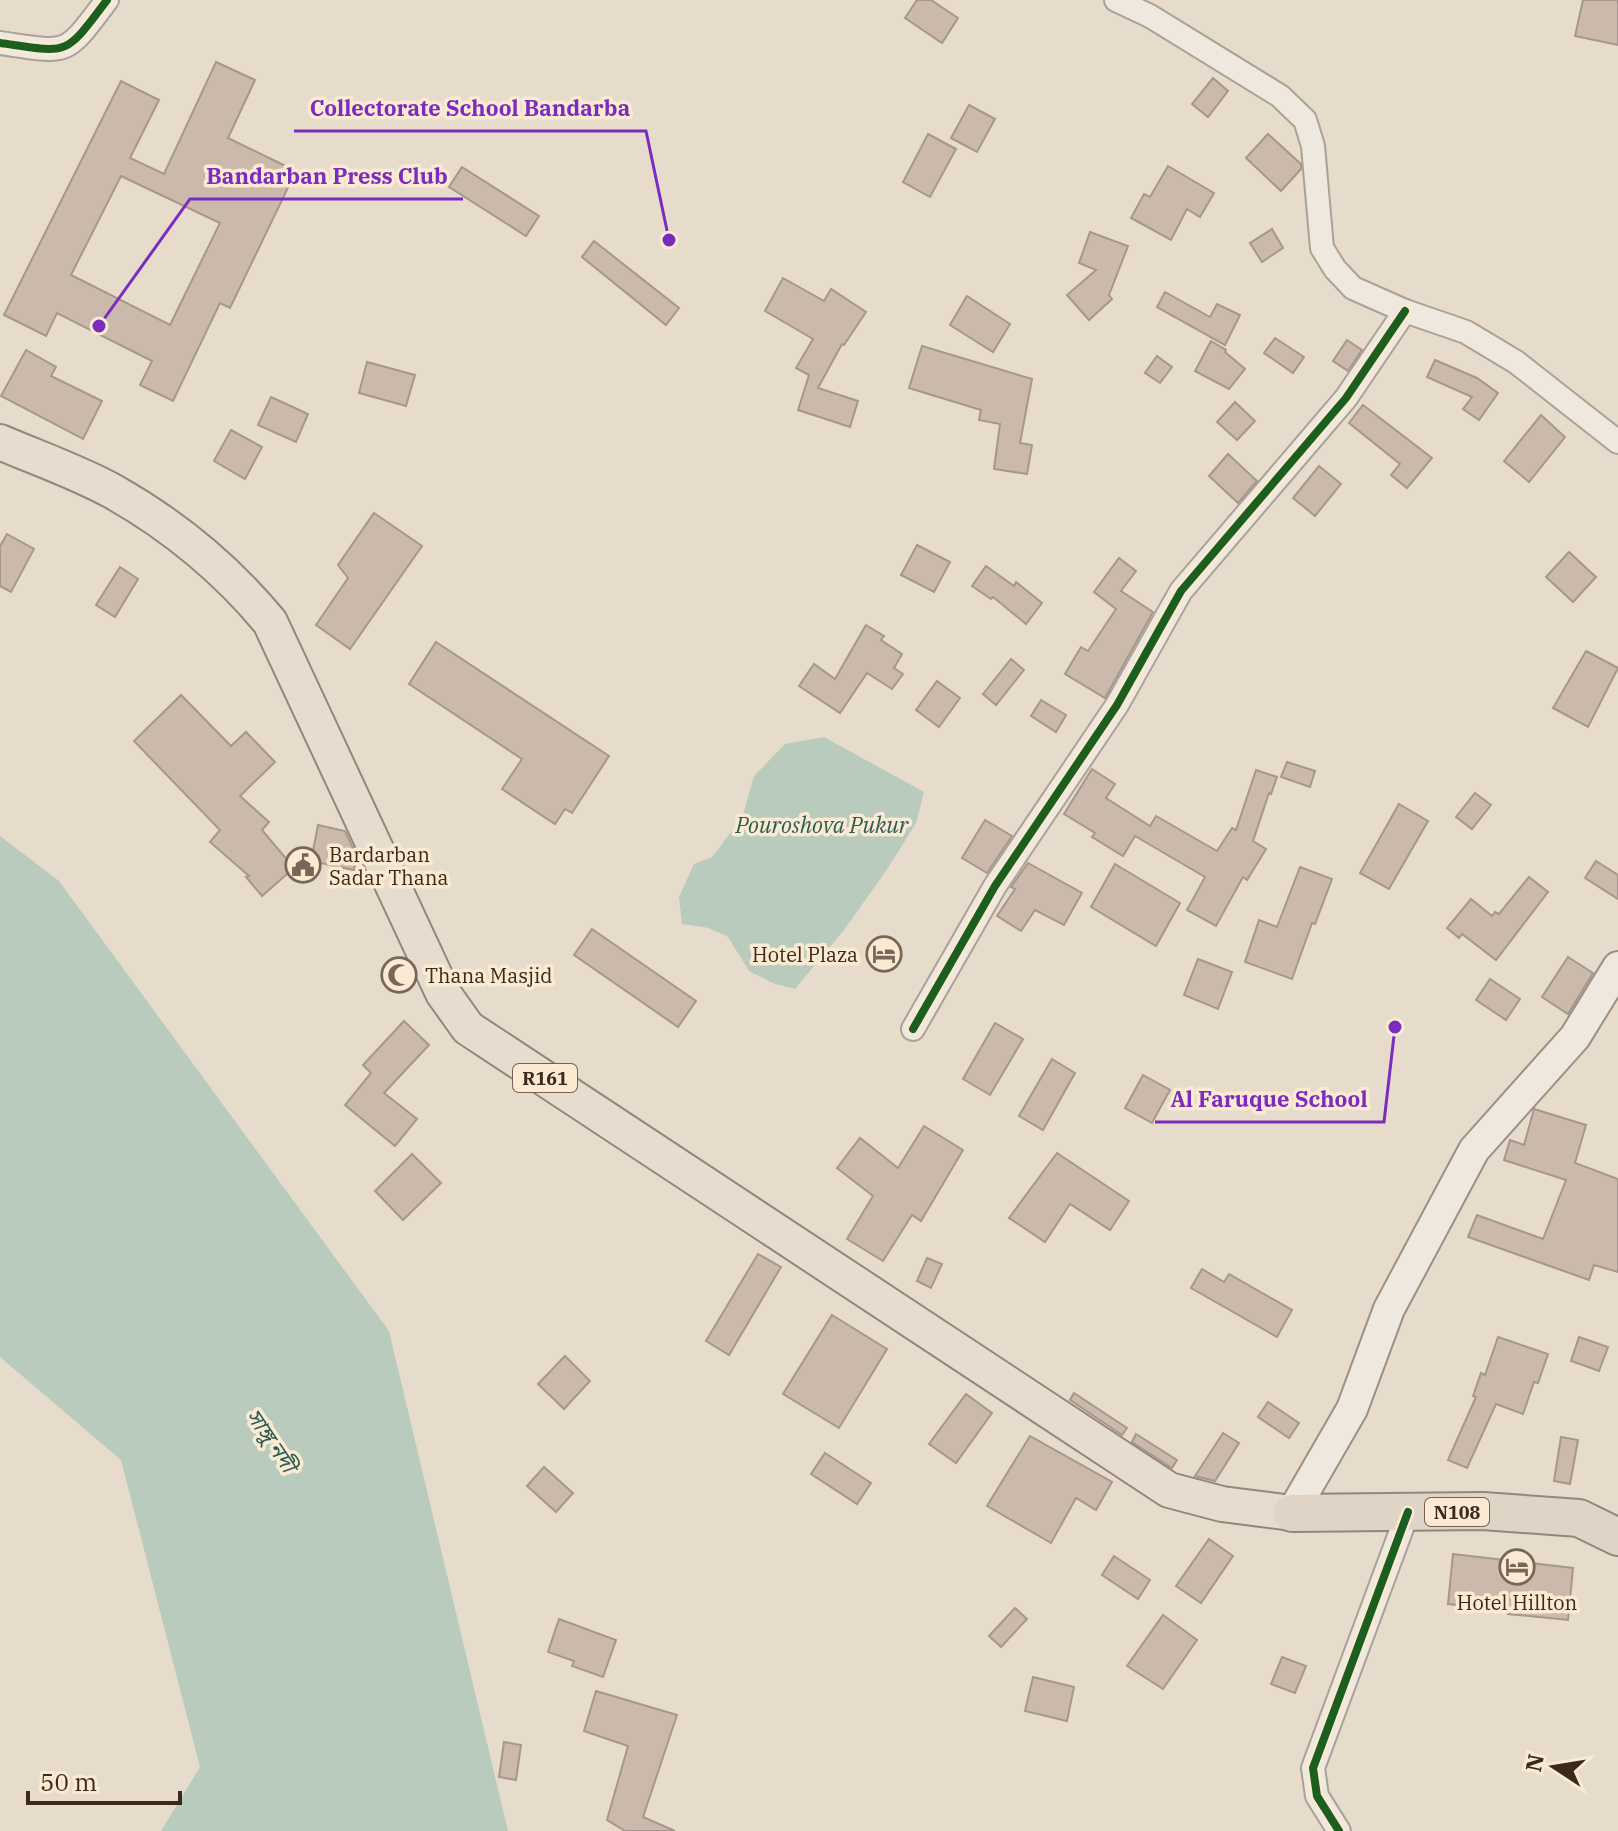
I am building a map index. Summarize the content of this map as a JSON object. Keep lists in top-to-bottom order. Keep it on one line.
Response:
{"streets":{"highway":["N108"],"main road":["R161"]},"crossings":[["R161","N108"]],"water":["Pouroshova Pukur","সাঙ্গু নদী"],"places":{"other":["Collectorate School Bandarba","Bandarban Press Club","Al Faruque School"],"public building":["Bardarban Sadar Thana"],"hotel":["Hotel Plaza","Hotel Hillton"],"mosque":["Thana Masjid"]},"scale_bar":"50 m","north":"left"}
